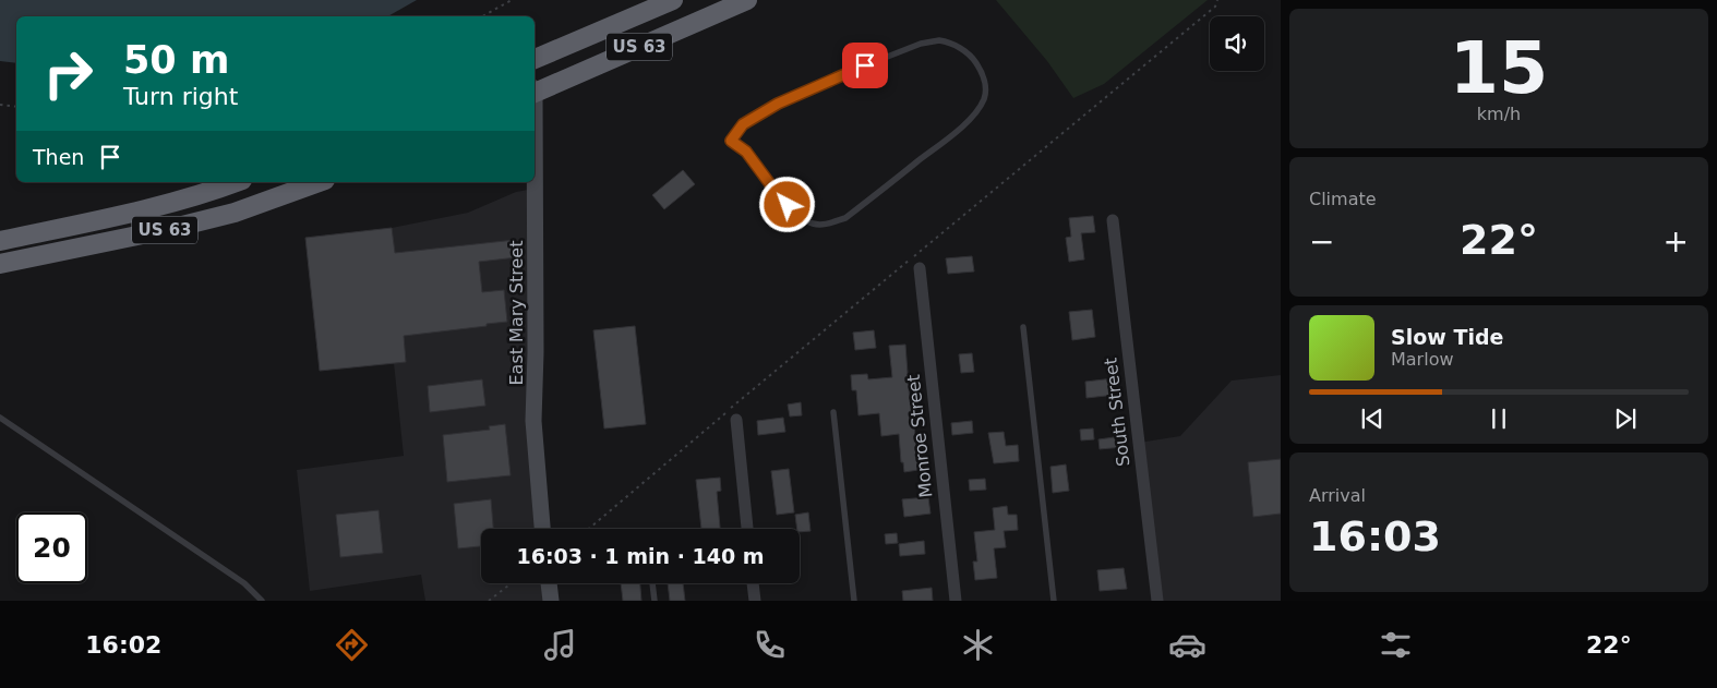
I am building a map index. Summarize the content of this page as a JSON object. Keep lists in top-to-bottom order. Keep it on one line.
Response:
{"streets":{"highway":["US 63"],"main road":["East Mary Street"],"street":["South Street","Monroe Street"]},"page":{"tile":[["15","km/h"],"Climate",["Arrival","16:03"]],"turn":["50 m","Turn right"],"then":"Then","heat":["−","22°","+"],"song":["Slow Tide","Marlow"],"limit":"20","trip":"16:03 · 1 min · 140 m","tabs":["16:02","22°"]}}
